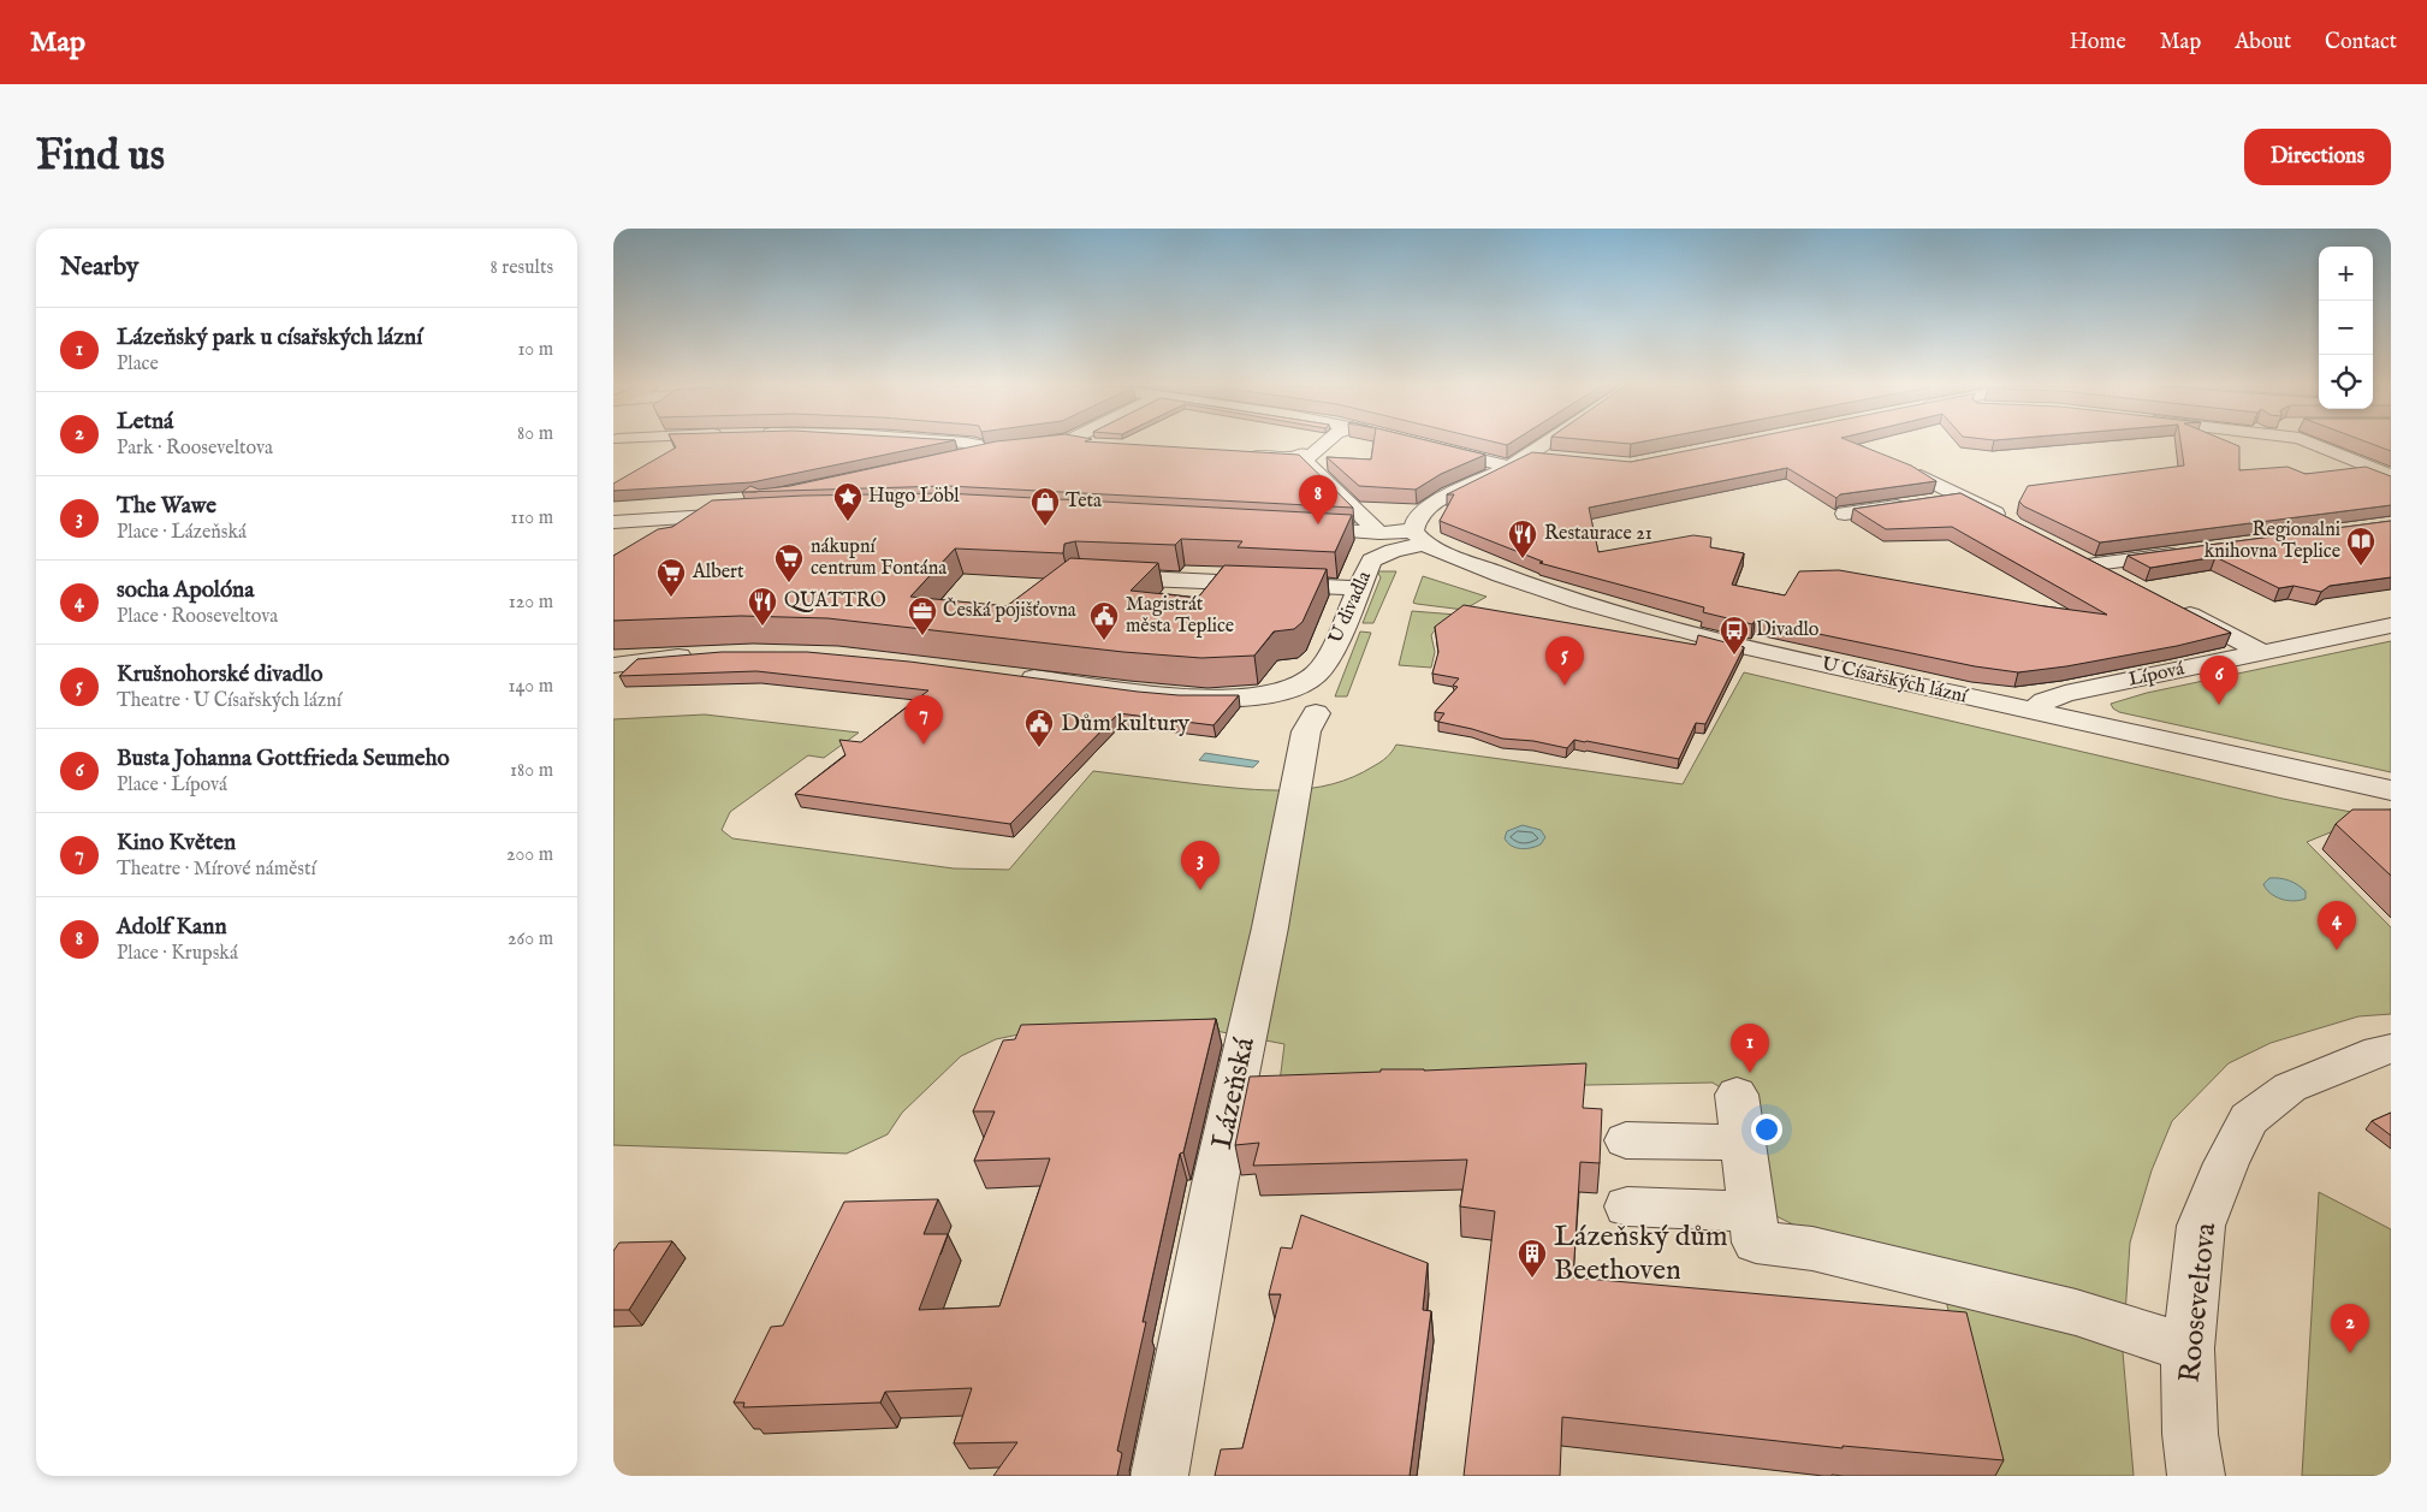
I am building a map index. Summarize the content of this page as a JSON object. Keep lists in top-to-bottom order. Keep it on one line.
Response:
{"streets":{"street":["U divadla","Lípová","U Císařských lázní","Lázeňská","Rooseveltova"]},"crossings":[["U divadla","U Císařských lázní"],["U divadla","Lázeňská"],["Lípová","U Císařských lázní"]],"places":{"place":["Hugo Löbl"],"shop":["Teta"],"restaurant":["Restaurace 21","QUATTRO"],"library":["Regionalni knihovna Teplice"],"supermarket":["nákupní centrum Fontána","Albert"],"office":["Česká pojišťovna"],"public building":["Magistrát města Teplice","Dům kultury"],"bus stop":["Divadlo"],"building":["Lázeňský dům Beethoven"]},"page":{"header":"Map","nav":["Home","Map","About","Contact"],"buttons":"Directions","title":"Find us","heading":["Nearby","8 results"],"map_buttons":["+","−"],"list":[{"mark":"1","name":"Lázeňský park u císařských lázní","note":"Place","value":"10 m"},{"mark":"2","name":"Letná","note":"Park · Rooseveltova","value":"80 m"},{"mark":"3","name":"The Wawe","note":"Place · Lázeňská","value":"110 m"},{"mark":"4","name":"socha Apolóna","note":"Place · Rooseveltova","value":"120 m"},{"mark":"5","name":"Krušnohorské divadlo","note":"Theatre · U Císařských lázní","value":"140 m"},{"mark":"6","name":"Busta Johanna Gottfrieda Seumeho","note":"Place · Lípová","value":"180 m"},{"mark":"7","name":"Kino Květen","note":"Theatre · Mírové náměstí","value":"200 m"},{"mark":"8","name":"Adolf Kann","note":"Place · Krupská","value":"260 m"}],"pins":["8","5","6","7","3","4","1","2"]}}
